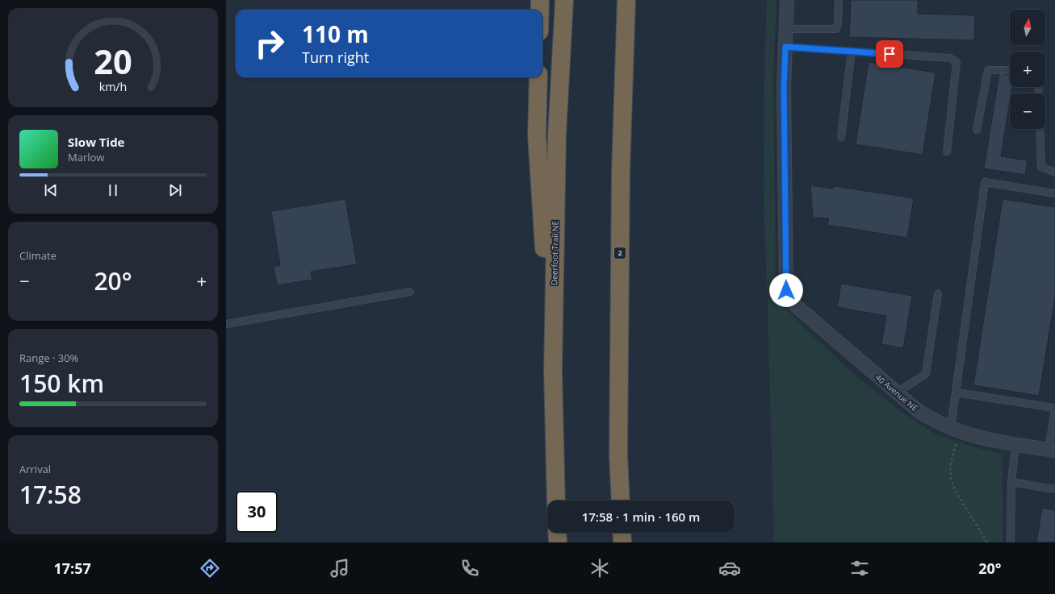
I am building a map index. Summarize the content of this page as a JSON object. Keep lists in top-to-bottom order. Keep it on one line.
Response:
{"streets":{"highway":["Deerfoot Trail NE","2"],"street":["40 Avenue NE"]},"north":"top","page":{"map_buttons":["+","−"],"turn":["110 m","Turn right"],"song":["Slow Tide","Marlow"],"tile":["Climate",["Range · 30%","150 km"],["Arrival","17:58"]],"heat":["−","20°","+"],"limit":"30","trip":"17:58 · 1 min · 160 m","tabs":["17:57","20°"],"gauge":["20","km/h"]}}
